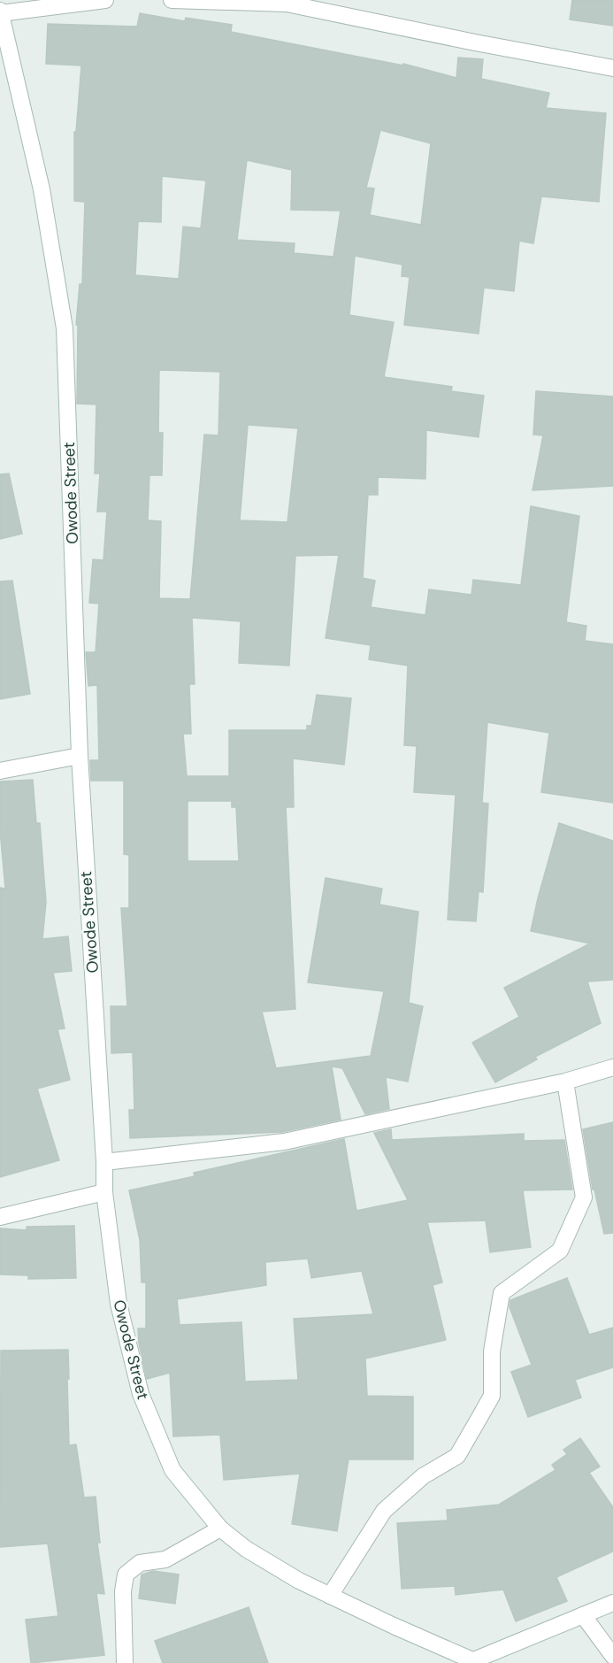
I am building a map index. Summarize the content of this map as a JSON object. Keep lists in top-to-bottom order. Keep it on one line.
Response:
{"streets":{"street":["Owode Street"]}}
